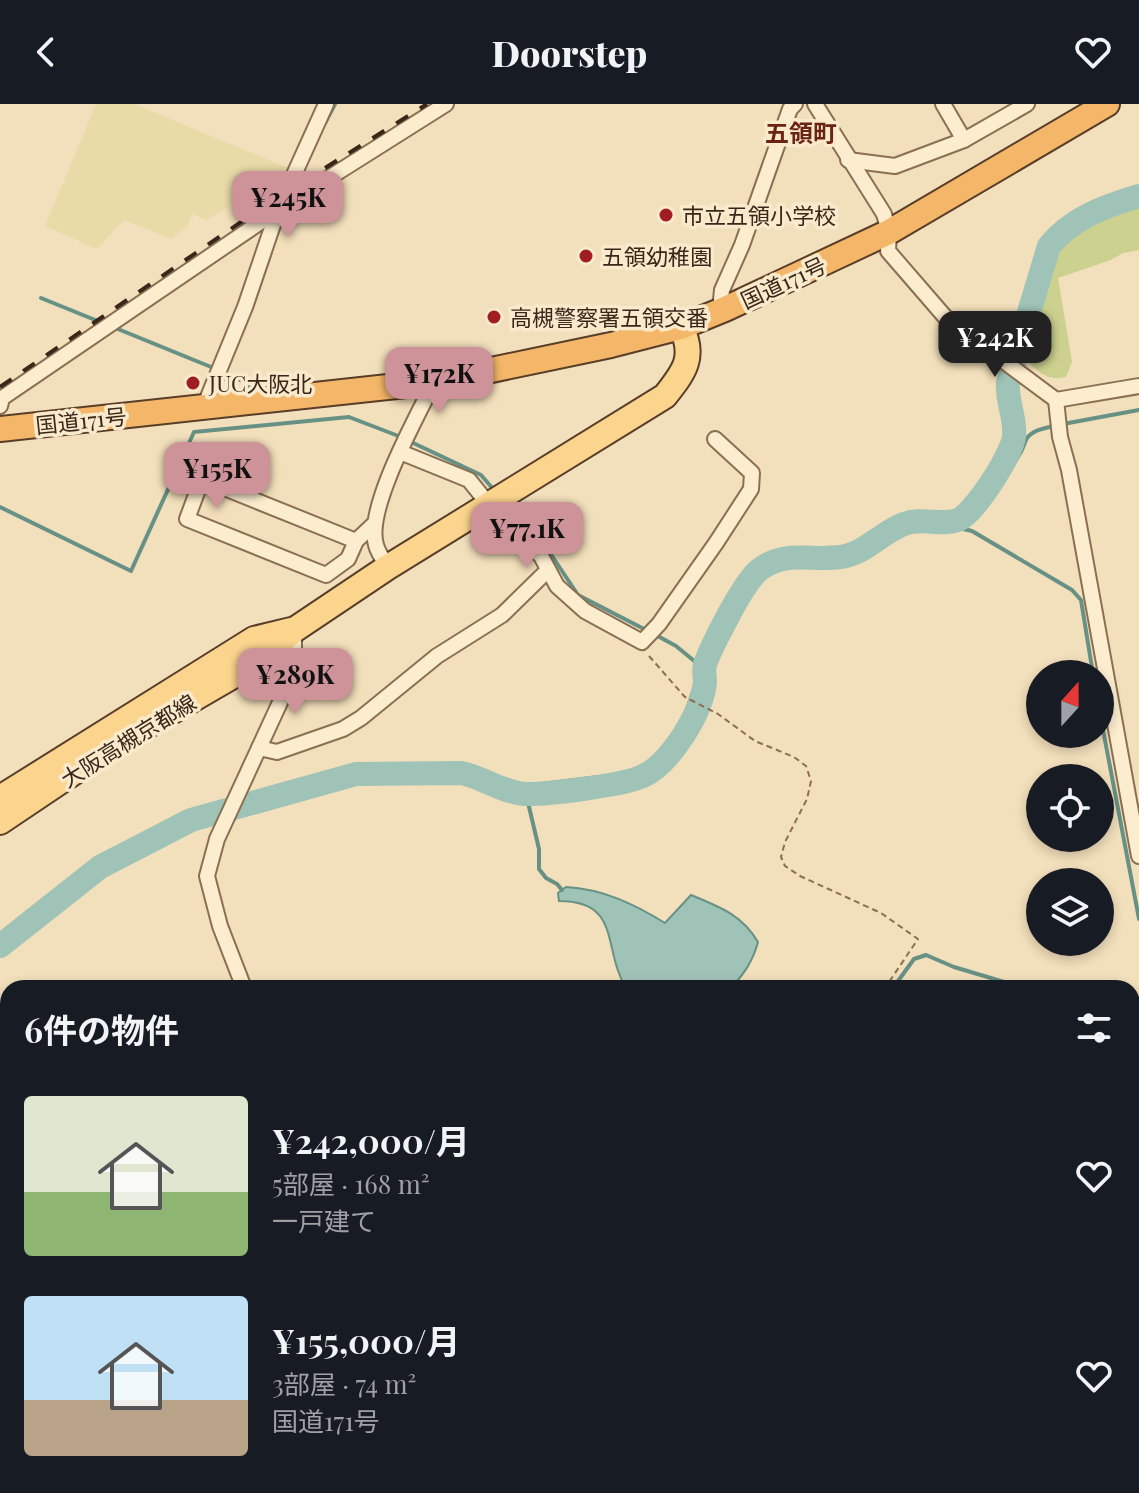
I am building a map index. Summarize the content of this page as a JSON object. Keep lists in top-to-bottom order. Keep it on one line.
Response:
{"streets":{"highway":["国道171号"],"main road":["大阪高槻京都線"]},"crossings":[["国道171号","大阪高槻京都線"]],"districts":["五領町"],"places":["市立五領小学校","五領幼稚園","高槻警察署五領交番","JUC大阪北"],"north":"top","page":{"header":"Doorstep","price":["¥245K","¥242K","¥172K","¥155K","¥77.1K","¥289K"],"heading":"6件の物件","list":[{"name":"¥242,000/月","note":"5部屋 · 168 m² · 一戸建て"},{"name":"¥155,000/月","note":"3部屋 · 74 m² · 国道171号"}]}}
